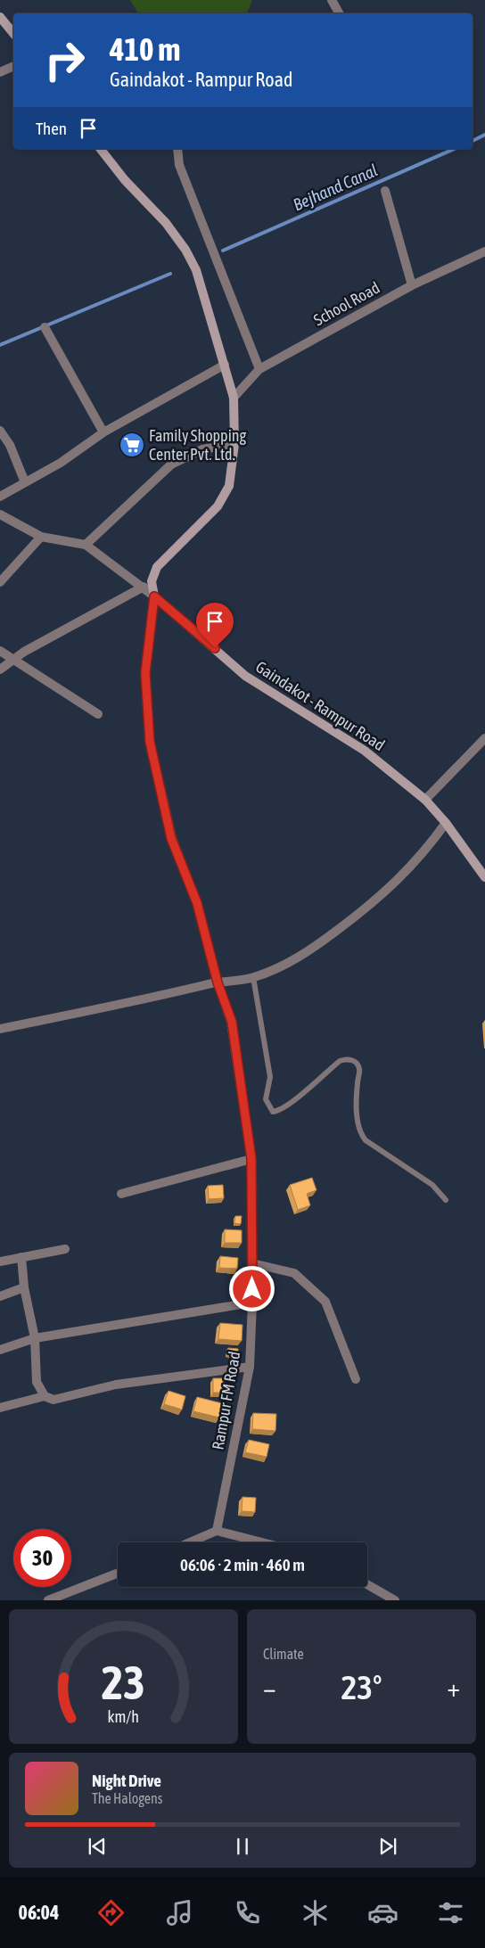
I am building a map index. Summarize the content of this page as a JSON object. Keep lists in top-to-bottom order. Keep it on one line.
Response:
{"streets":{"main road":["Gaindakot - Rampur Road"],"street":["School Road","Rampur FM Road"]},"crossings":[["Gaindakot - Rampur Road","Rampur FM Road"]],"water":["Bejhand Canal"],"places":{"supermarket":["Family Shopping Center Pvt. Ltd."]},"page":{"turn":["410 m","Gaindakot - Rampur Road"],"then":"Then","limit":"30","trip":"06:06 · 2 min · 460 m","tile":"Climate","heat":["−","23°","+"],"song":["Night Drive","The Halogens"],"tabs":"06:04","gauge":["23","km/h"]}}
